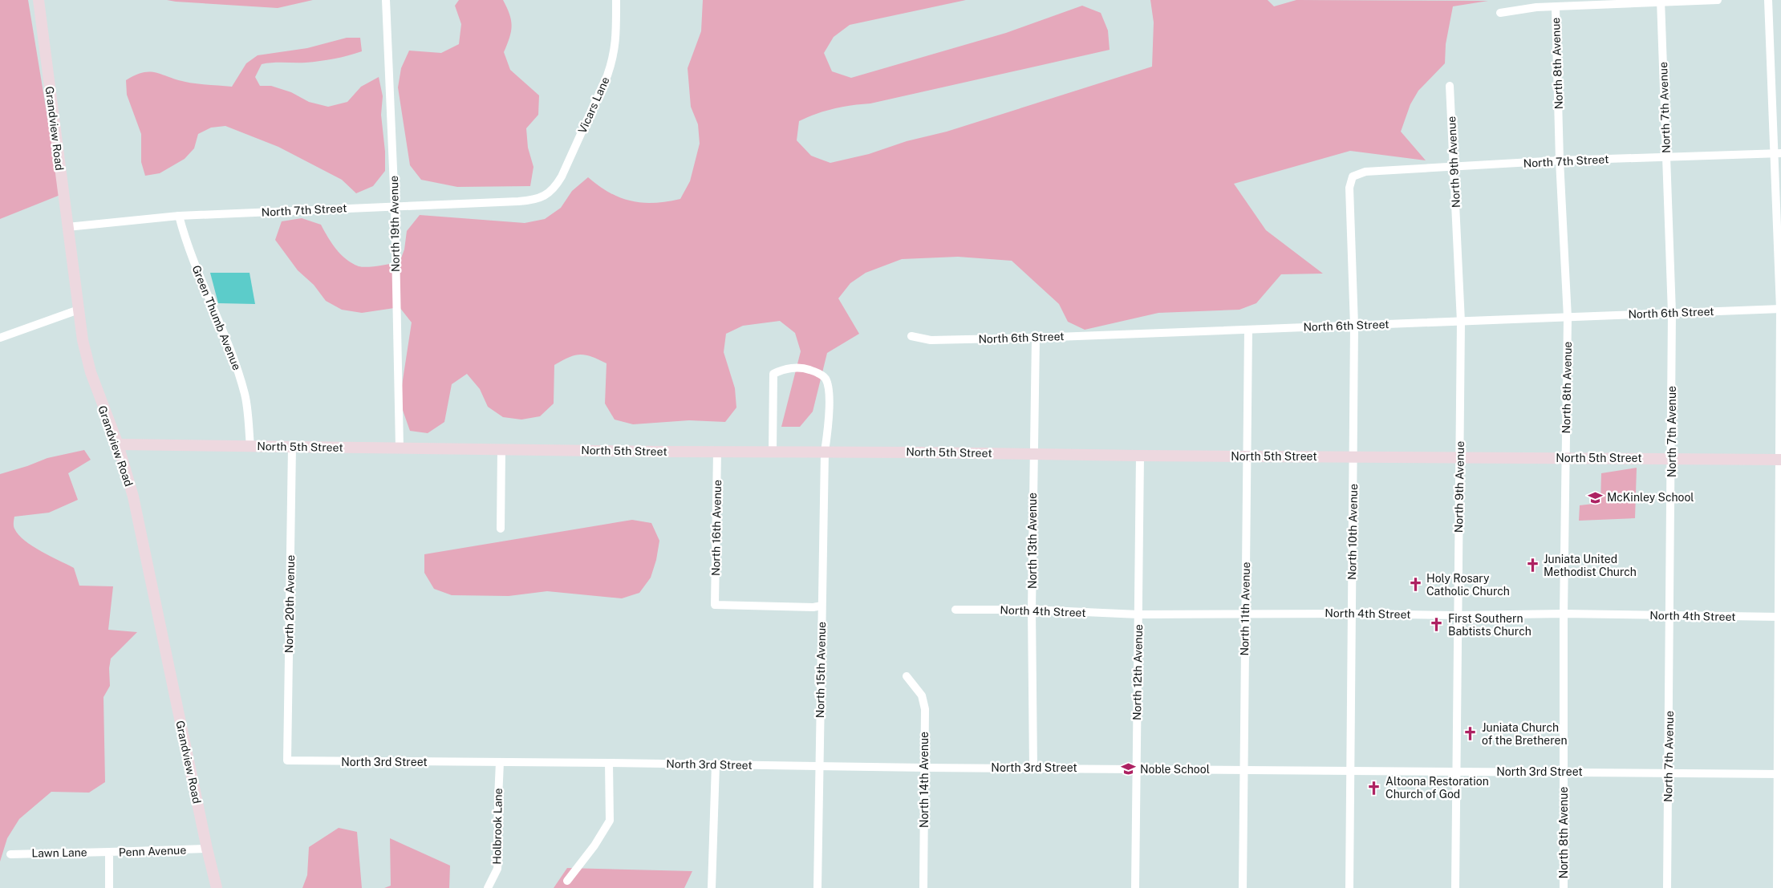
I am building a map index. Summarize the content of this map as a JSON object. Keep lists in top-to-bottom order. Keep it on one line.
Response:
{"streets":{"street":["North 8th Avenue","Vicars Lane","North 7th Avenue","Grandview Road","North 7th Street","North 9th Avenue","North 19th Avenue","North 6th Street","Green Thumb Avenue","North 5th Street","North 16th Avenue","North 10th Avenue","North 13th Avenue","North 20th Avenue","North 11th Avenue","North 4th Street","North 15th Avenue","North 12th Avenue","North 3rd Street","North 14th Avenue","Holbrook Lane","Penn Avenue","Lawn Lane"]},"crossings":[["North 8th Avenue","North 7th Street"],["North 8th Avenue","North 6th Street"],["North 8th Avenue","North 5th Street"],["North 8th Avenue","North 4th Street"],["North 8th Avenue","North 3rd Street"],["Vicars Lane","North 7th Street"],["North 7th Avenue","North 7th Street"],["North 7th Avenue","North 6th Street"],["North 7th Avenue","North 5th Street"],["North 7th Avenue","North 4th Street"],["North 7th Avenue","North 3rd Street"],["Grandview Road","North 7th Street"],["Grandview Road","North 5th Street"],["Grandview Road","Penn Avenue"],["North 7th Street","North 9th Avenue"],["North 7th Street","North 19th Avenue"],["North 7th Street","Green Thumb Avenue"],["North 7th Street","North 10th Avenue"],["North 9th Avenue","North 6th Street"],["North 9th Avenue","North 5th Street"],["North 9th Avenue","North 4th Street"],["North 9th Avenue","North 3rd Street"],["North 19th Avenue","North 5th Street"],["North 6th Street","North 10th Avenue"],["North 6th Street","North 13th Avenue"],["North 6th Street","North 11th Avenue"],["Green Thumb Avenue","North 5th Street"],["North 5th Street","North 16th Avenue"],["North 5th Street","North 10th Avenue"],["North 5th Street","North 13th Avenue"],["North 5th Street","North 20th Avenue"],["North 5th Street","North 11th Avenue"],["North 5th Street","North 15th Avenue"],["North 5th Street","North 12th Avenue"],["North 16th Avenue","North 15th Avenue"],["North 10th Avenue","North 4th Street"],["North 10th Avenue","North 3rd Street"],["North 13th Avenue","North 4th Street"],["North 13th Avenue","North 3rd Street"],["North 20th Avenue","North 3rd Street"],["North 11th Avenue","North 4th Street"],["North 11th Avenue","North 3rd Street"],["North 4th Street","North 12th Avenue"],["North 15th Avenue","North 3rd Street"],["North 12th Avenue","North 3rd Street"],["North 3rd Street","North 14th Avenue"],["North 3rd Street","Holbrook Lane"],["Penn Avenue","Lawn Lane"]],"places":{"school or university":["McKinley School","Noble School"],"church":["Juniata United Methodist Church","Holy Rosary Catholic Church","First Southern Babtists Church","Juniata Church of the Bretheren","Altoona Restoration Church of God"]}}
